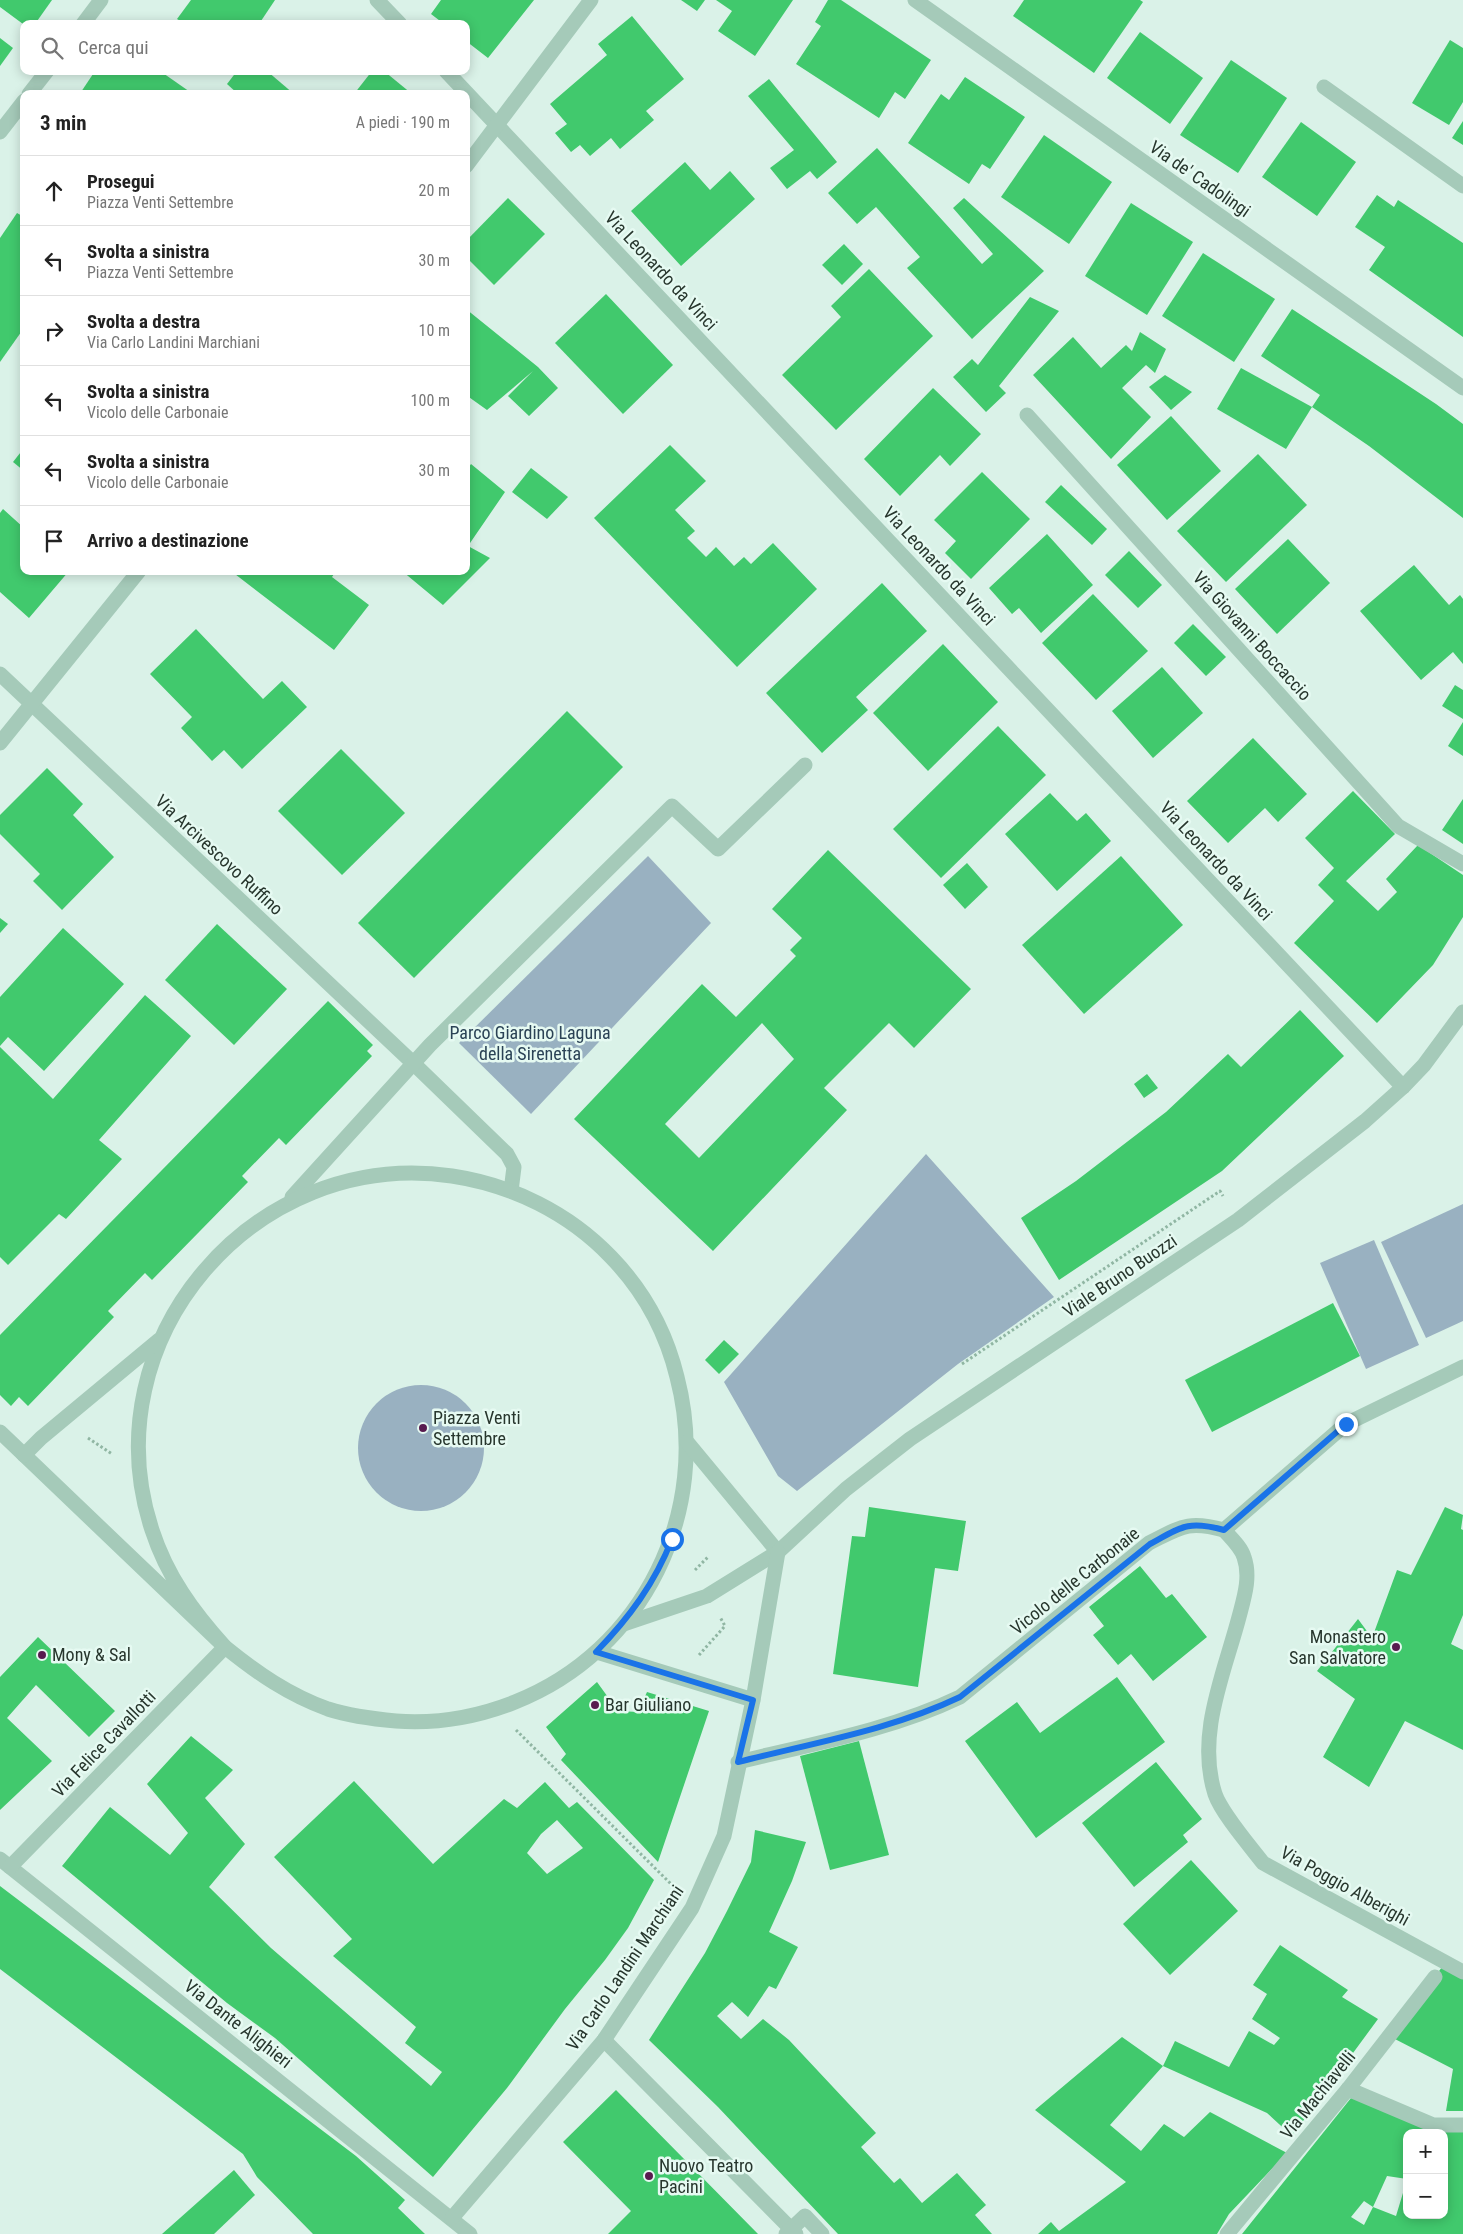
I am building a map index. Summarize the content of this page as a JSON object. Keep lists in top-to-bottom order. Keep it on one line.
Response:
{"streets":{"street":["Via de' Cadolingi","Via Leonardo da Vinci","Via Giovanni Boccaccio","Via Arcivescovo Ruffino","Viale Bruno Buozzi","Vicolo delle Carbonaie","Via Felice Cavallotti","Via Poggio Alberighi","Via Carlo Landini Marchiani","Via Dante Alighieri","Via Machiavelli"]},"crossings":[["Via Leonardo da Vinci","Viale Bruno Buozzi"],["Viale Bruno Buozzi","Via Carlo Landini Marchiani"],["Vicolo delle Carbonaie","Via Poggio Alberighi"],["Vicolo delle Carbonaie","Via Carlo Landini Marchiani"],["Via Felice Cavallotti","Via Dante Alighieri"],["Via Carlo Landini Marchiani","Via Dante Alighieri"]],"parks":["Parco Giardino Laguna della Sirenetta"],"places":["Piazza Venti Settembre","Monastero San Salvatore","Mony & Sal","Bar Giuliano","Nuovo Teatro Pacini"],"page":{"search":"Cerca qui","heading":["3 min","A piedi · 190 m"],"list":[["Prosegui","Piazza Venti Settembre","20 m"],["Svolta a sinistra","Piazza Venti Settembre","30 m"],["Svolta a destra","Via Carlo Landini Marchiani","10 m"],["Svolta a sinistra","Vicolo delle Carbonaie","100 m"],["Svolta a sinistra","Vicolo delle Carbonaie","30 m"],"Arrivo a destinazione"],"map_buttons":["+","−"]}}
